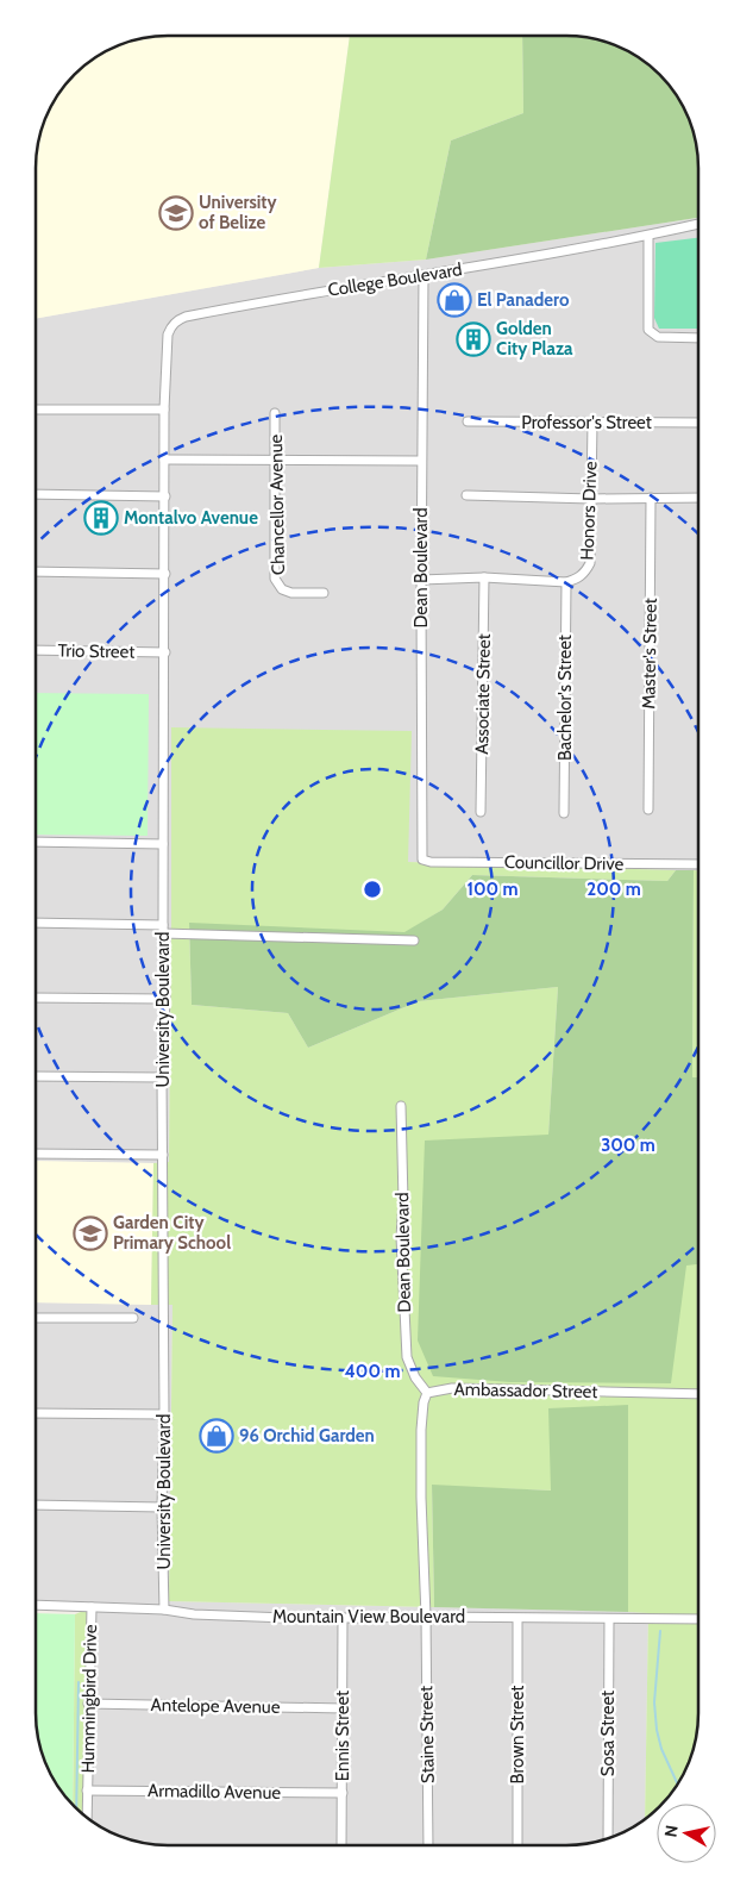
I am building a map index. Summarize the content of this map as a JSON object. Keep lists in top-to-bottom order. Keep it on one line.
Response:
{"streets":{"street":["College Boulevard","Professor's Street","Chancellor Avenue","Honors Drive","Dean Boulevard","Trio Street","Master's Street","Associate Street","Bachelor's Street","Councillor Drive","University Boulevard","Ambassador Street","Mountain View Boulevard","Hummingbird Drive","Antelope Avenue","Sosa Street","Staine Street","Brown Street","Ennis Street","Armadillo Avenue"]},"crossings":[["College Boulevard","Dean Boulevard"],["College Boulevard","University Boulevard"],["Professor's Street","Honors Drive"],["Honors Drive","Dean Boulevard"],["Honors Drive","Associate Street"],["Honors Drive","Bachelor's Street"],["Dean Boulevard","Councillor Drive"],["Dean Boulevard","Ambassador Street"],["Trio Street","University Boulevard"],["University Boulevard","Mountain View Boulevard"],["Mountain View Boulevard","Hummingbird Drive"],["Mountain View Boulevard","Sosa Street"],["Mountain View Boulevard","Staine Street"],["Mountain View Boulevard","Brown Street"],["Mountain View Boulevard","Ennis Street"],["Hummingbird Drive","Antelope Avenue"],["Hummingbird Drive","Armadillo Avenue"],["Antelope Avenue","Ennis Street"],["Ennis Street","Armadillo Avenue"]],"places":{"school or university":["University of Belize","Garden City Primary School"],"shop":["El Panadero","96 Orchid Garden"],"building":["Golden City Plaza","Montalvo Avenue"]},"north":"left","rings":["100 m","200 m","300 m","400 m"]}
